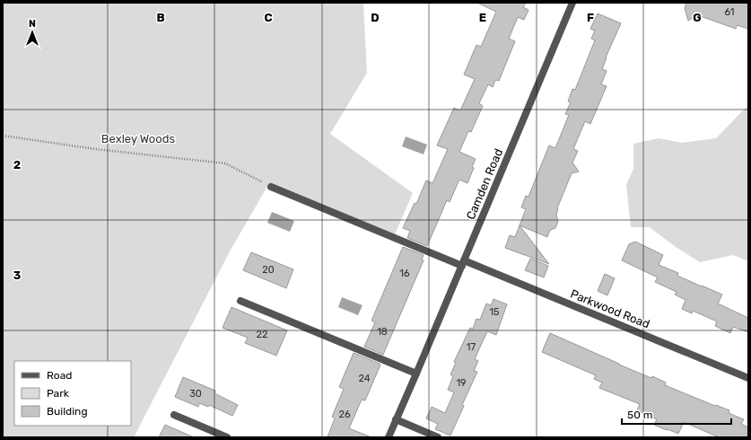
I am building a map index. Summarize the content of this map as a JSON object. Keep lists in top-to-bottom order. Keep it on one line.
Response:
{"streets":{"street":["Camden Road","Parkwood Road"]},"crossings":[["Camden Road","Parkwood Road"]],"parks":["Bexley Woods"],"house_numbers":["61","20","16","15","18","22","17","24","19","30","26"],"legend":["Road","Park","Building"],"scale_bar":"50 m","north":"top","grid":{"columns":["B","C","D","E","F","G"],"rows":["2","3"]}}
